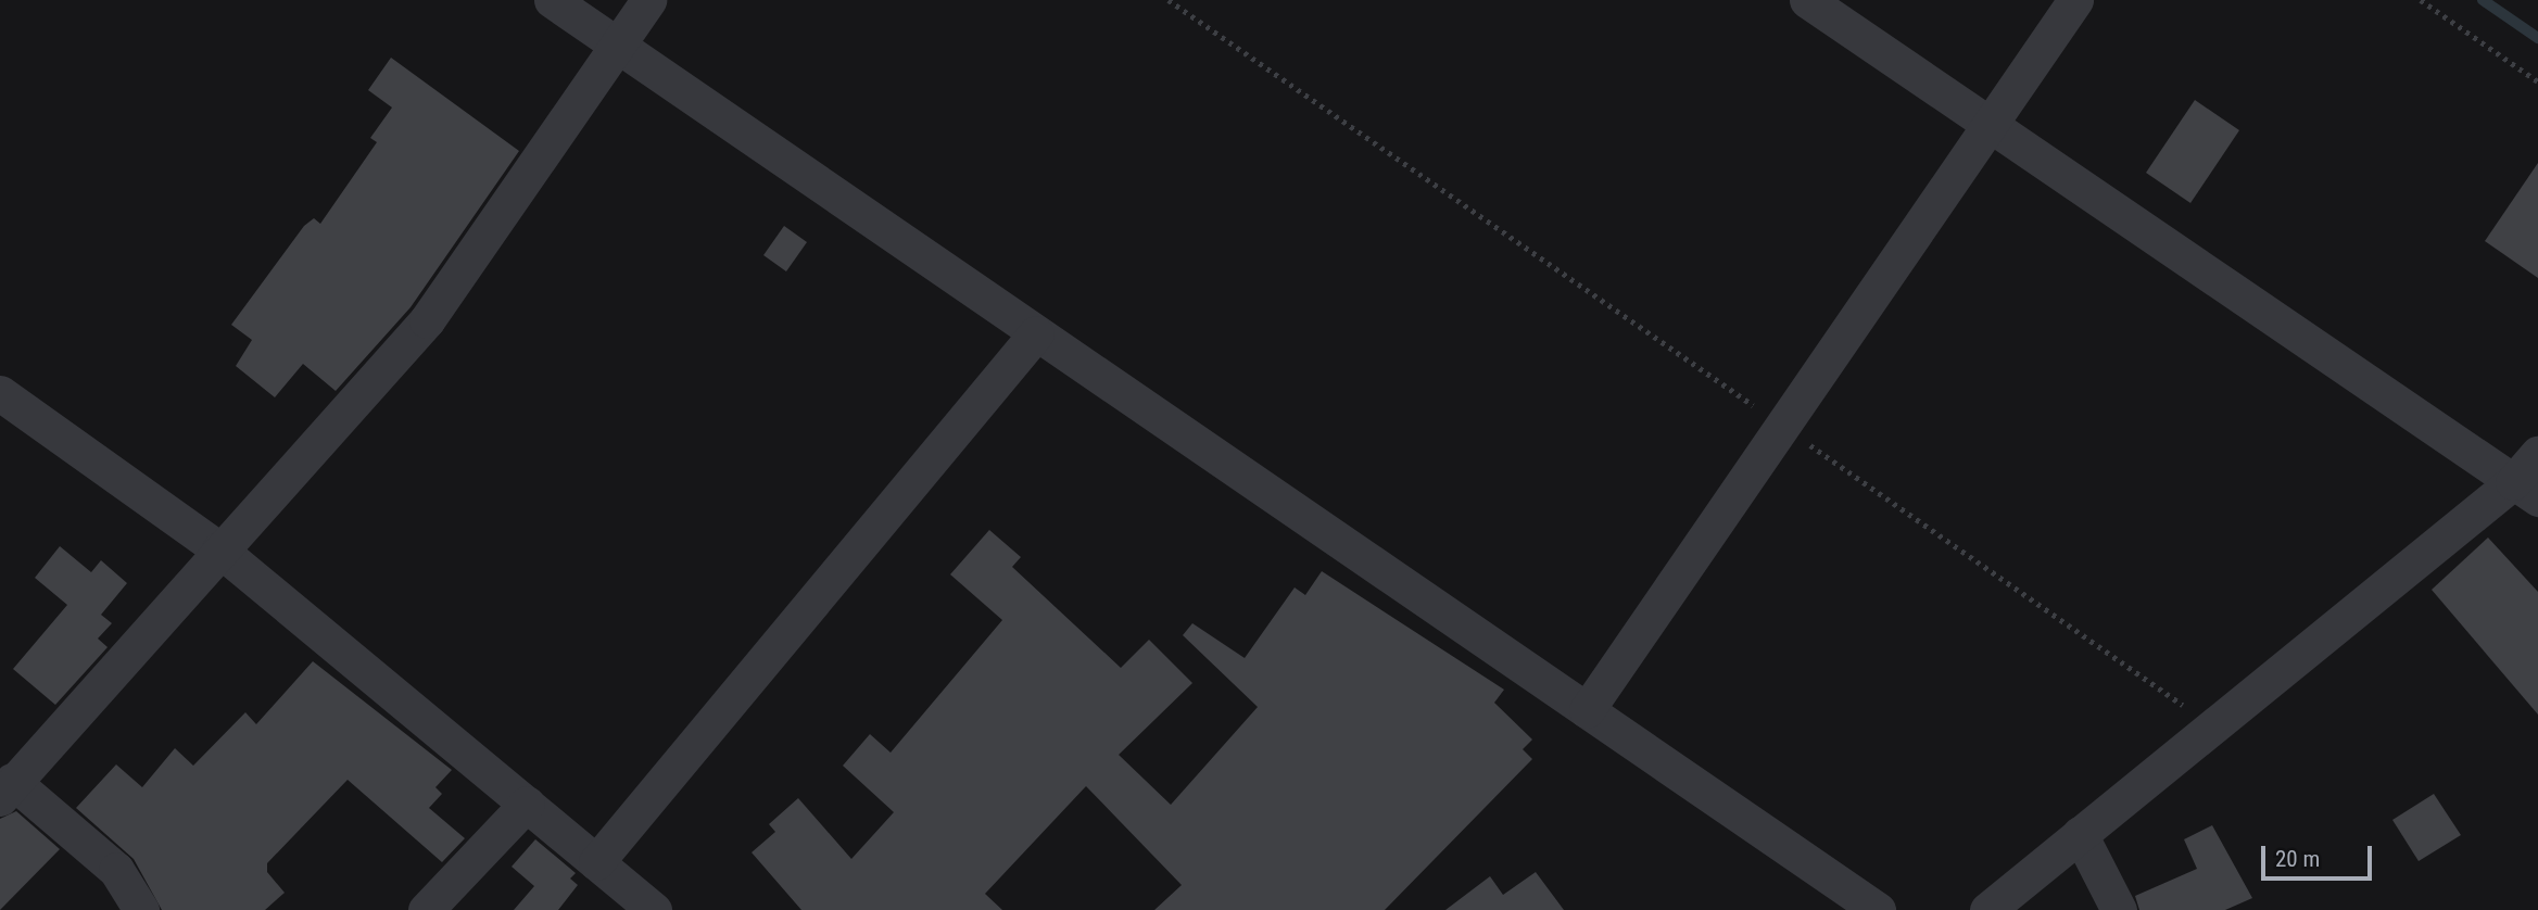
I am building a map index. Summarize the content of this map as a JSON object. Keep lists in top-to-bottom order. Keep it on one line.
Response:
{"scale_bar":"20 m"}
